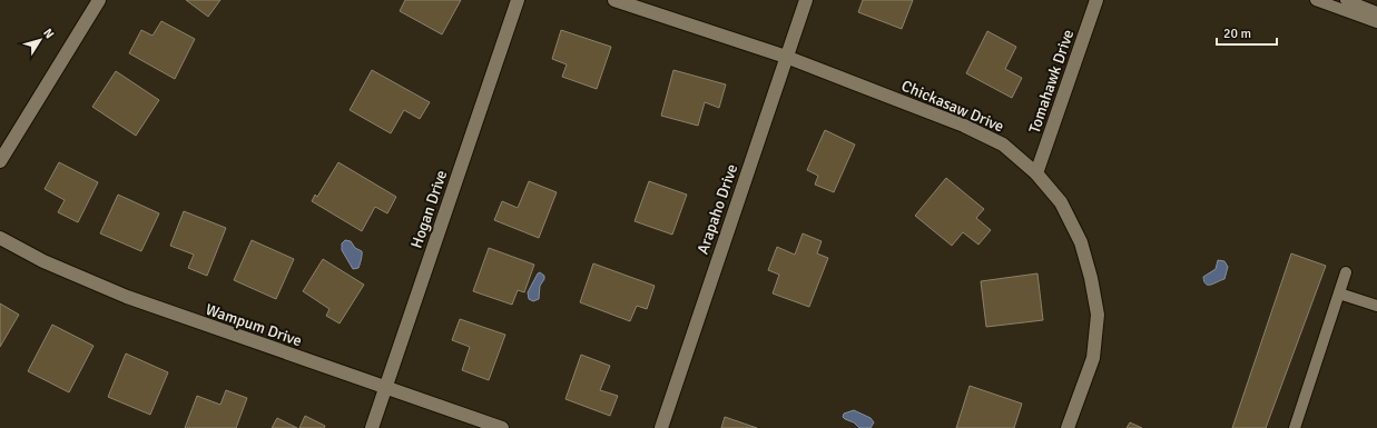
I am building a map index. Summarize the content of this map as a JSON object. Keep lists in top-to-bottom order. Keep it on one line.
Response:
{"streets":{"street":["Tomahawk Drive","Chickasaw Drive","Hogan Drive","Arapaho Drive","Wampum Drive"]},"crossings":[["Tomahawk Drive","Chickasaw Drive"],["Chickasaw Drive","Arapaho Drive"],["Hogan Drive","Wampum Drive"]],"scale_bar":"20 m","north":"top right"}
